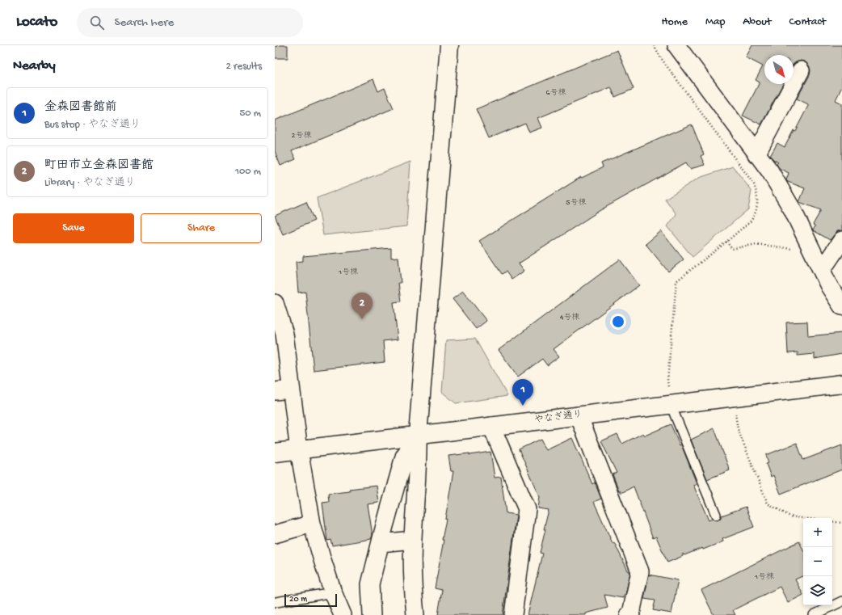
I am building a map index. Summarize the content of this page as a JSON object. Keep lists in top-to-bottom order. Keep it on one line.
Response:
{"streets":{"street":["やなぎ通り"]},"house_numbers":["6号棟","2号棟","5号棟","1号棟","4号棟","1号棟"],"scale_bar":"20 m","north":"bottom right","page":{"header":"Locato","search":"Search here","nav":["Home","Map","About","Contact"],"heading":["Nearby","2 results"],"list":[{"mark":"1","name":"金森図書館前","note":"Bus stop · やなぎ通り","value":"50 m"},{"mark":"2","name":"町田市立金森図書館","note":"Library · やなぎ通り","value":"100 m"}],"buttons":["Save","Share"],"pins":["2","1"],"map_buttons":["+","−"],"scale":"20 m"}}
